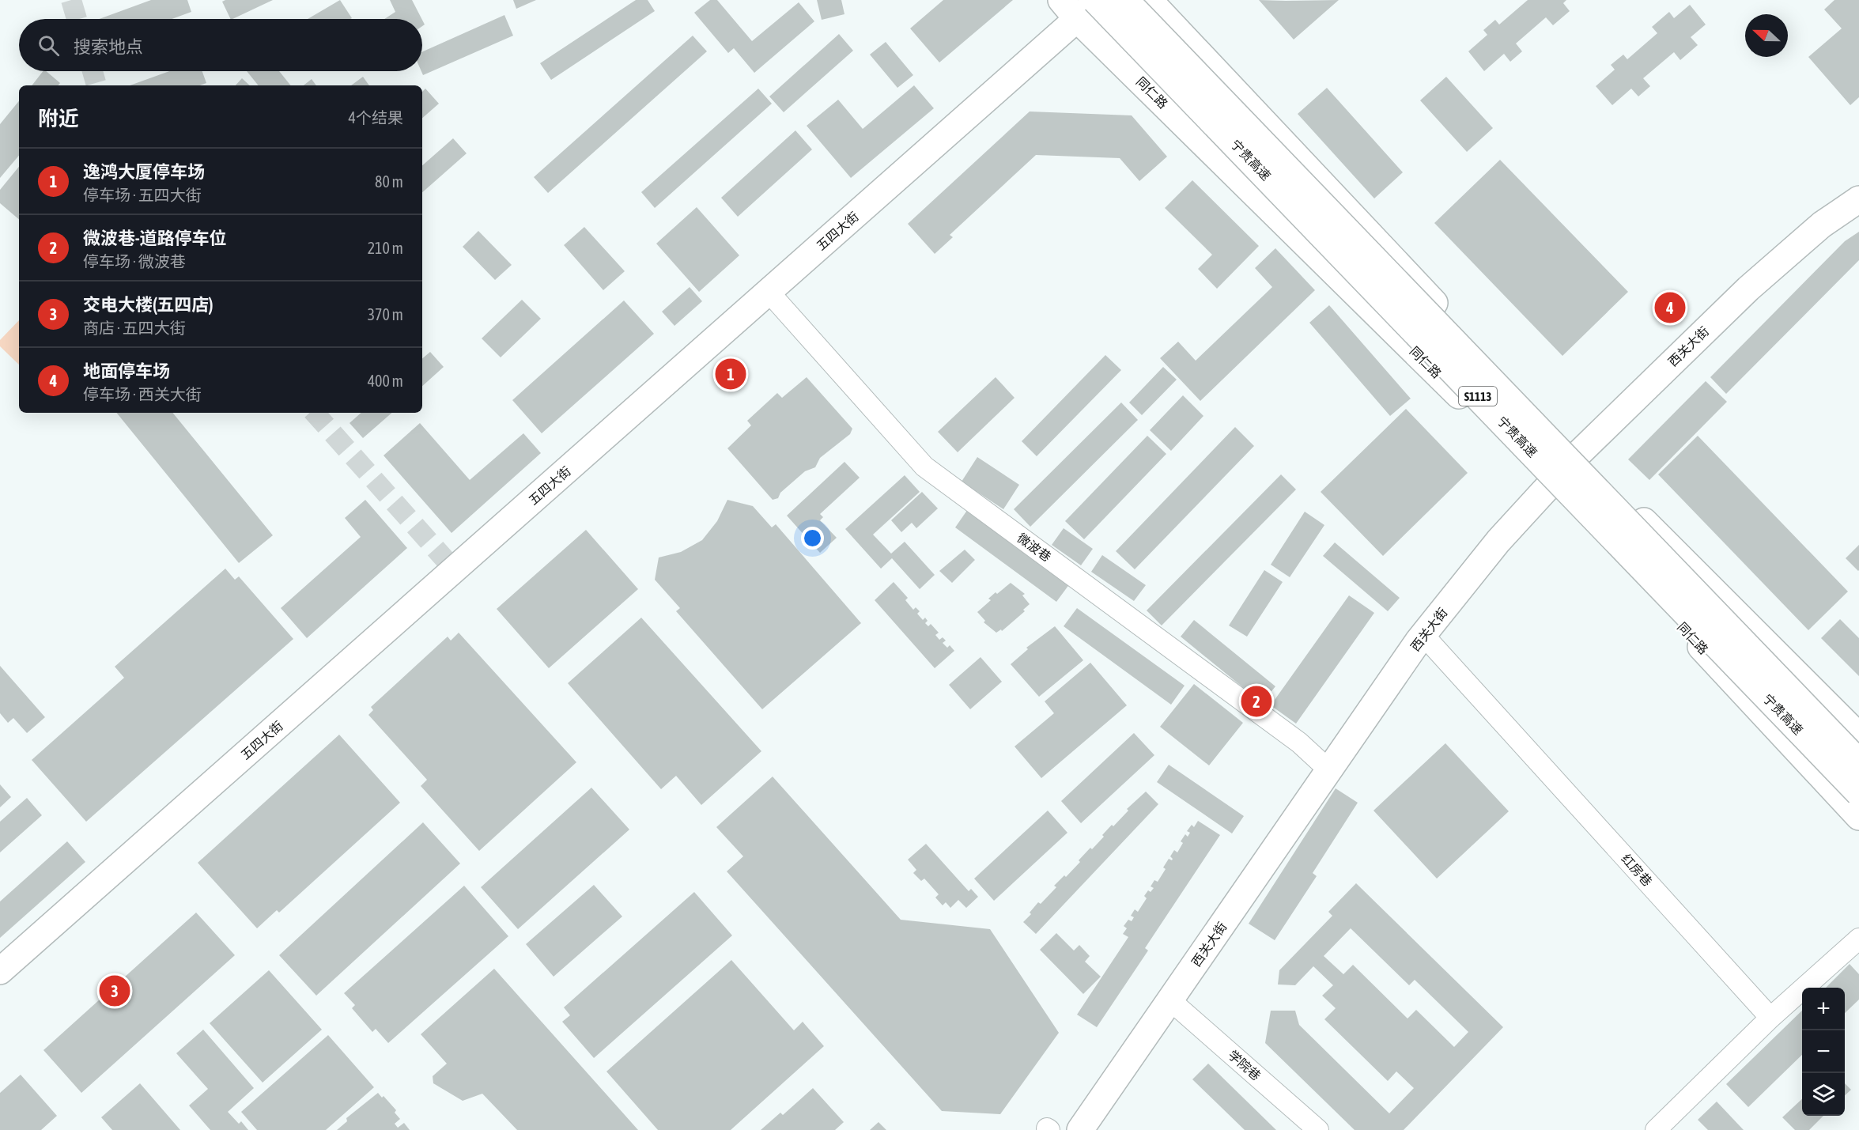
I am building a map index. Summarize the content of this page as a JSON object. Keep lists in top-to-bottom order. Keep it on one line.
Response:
{"streets":{"main road":["同仁路","宁贵高速","五四大街","西关大街","S1113"],"street":["微波巷","红房巷","学院巷"]},"crossings":[["同仁路","五四大街"],["同仁路","西关大街"],["宁贵高速","五四大街"],["五四大街","微波巷"],["西关大街","微波巷"],["西关大街","红房巷"],["西关大街","学院巷"]],"north":"left","page":{"search":"搜索地点","heading":["附近","4个结果"],"list":[{"mark":"1","name":"逸鸿大厦停车场","note":"停车场 · 五四大街","value":"80 m"},{"mark":"2","name":"微波巷-道路停车位","note":"停车场 · 微波巷","value":"210 m"},{"mark":"3","name":"交电大楼(五四店)","note":"商店 · 五四大街","value":"370 m"},{"mark":"4","name":"地面停车场","note":"停车场 · 西关大街","value":"400 m"}],"pins":["4","1","2","3"],"map_buttons":["+","−"]}}
